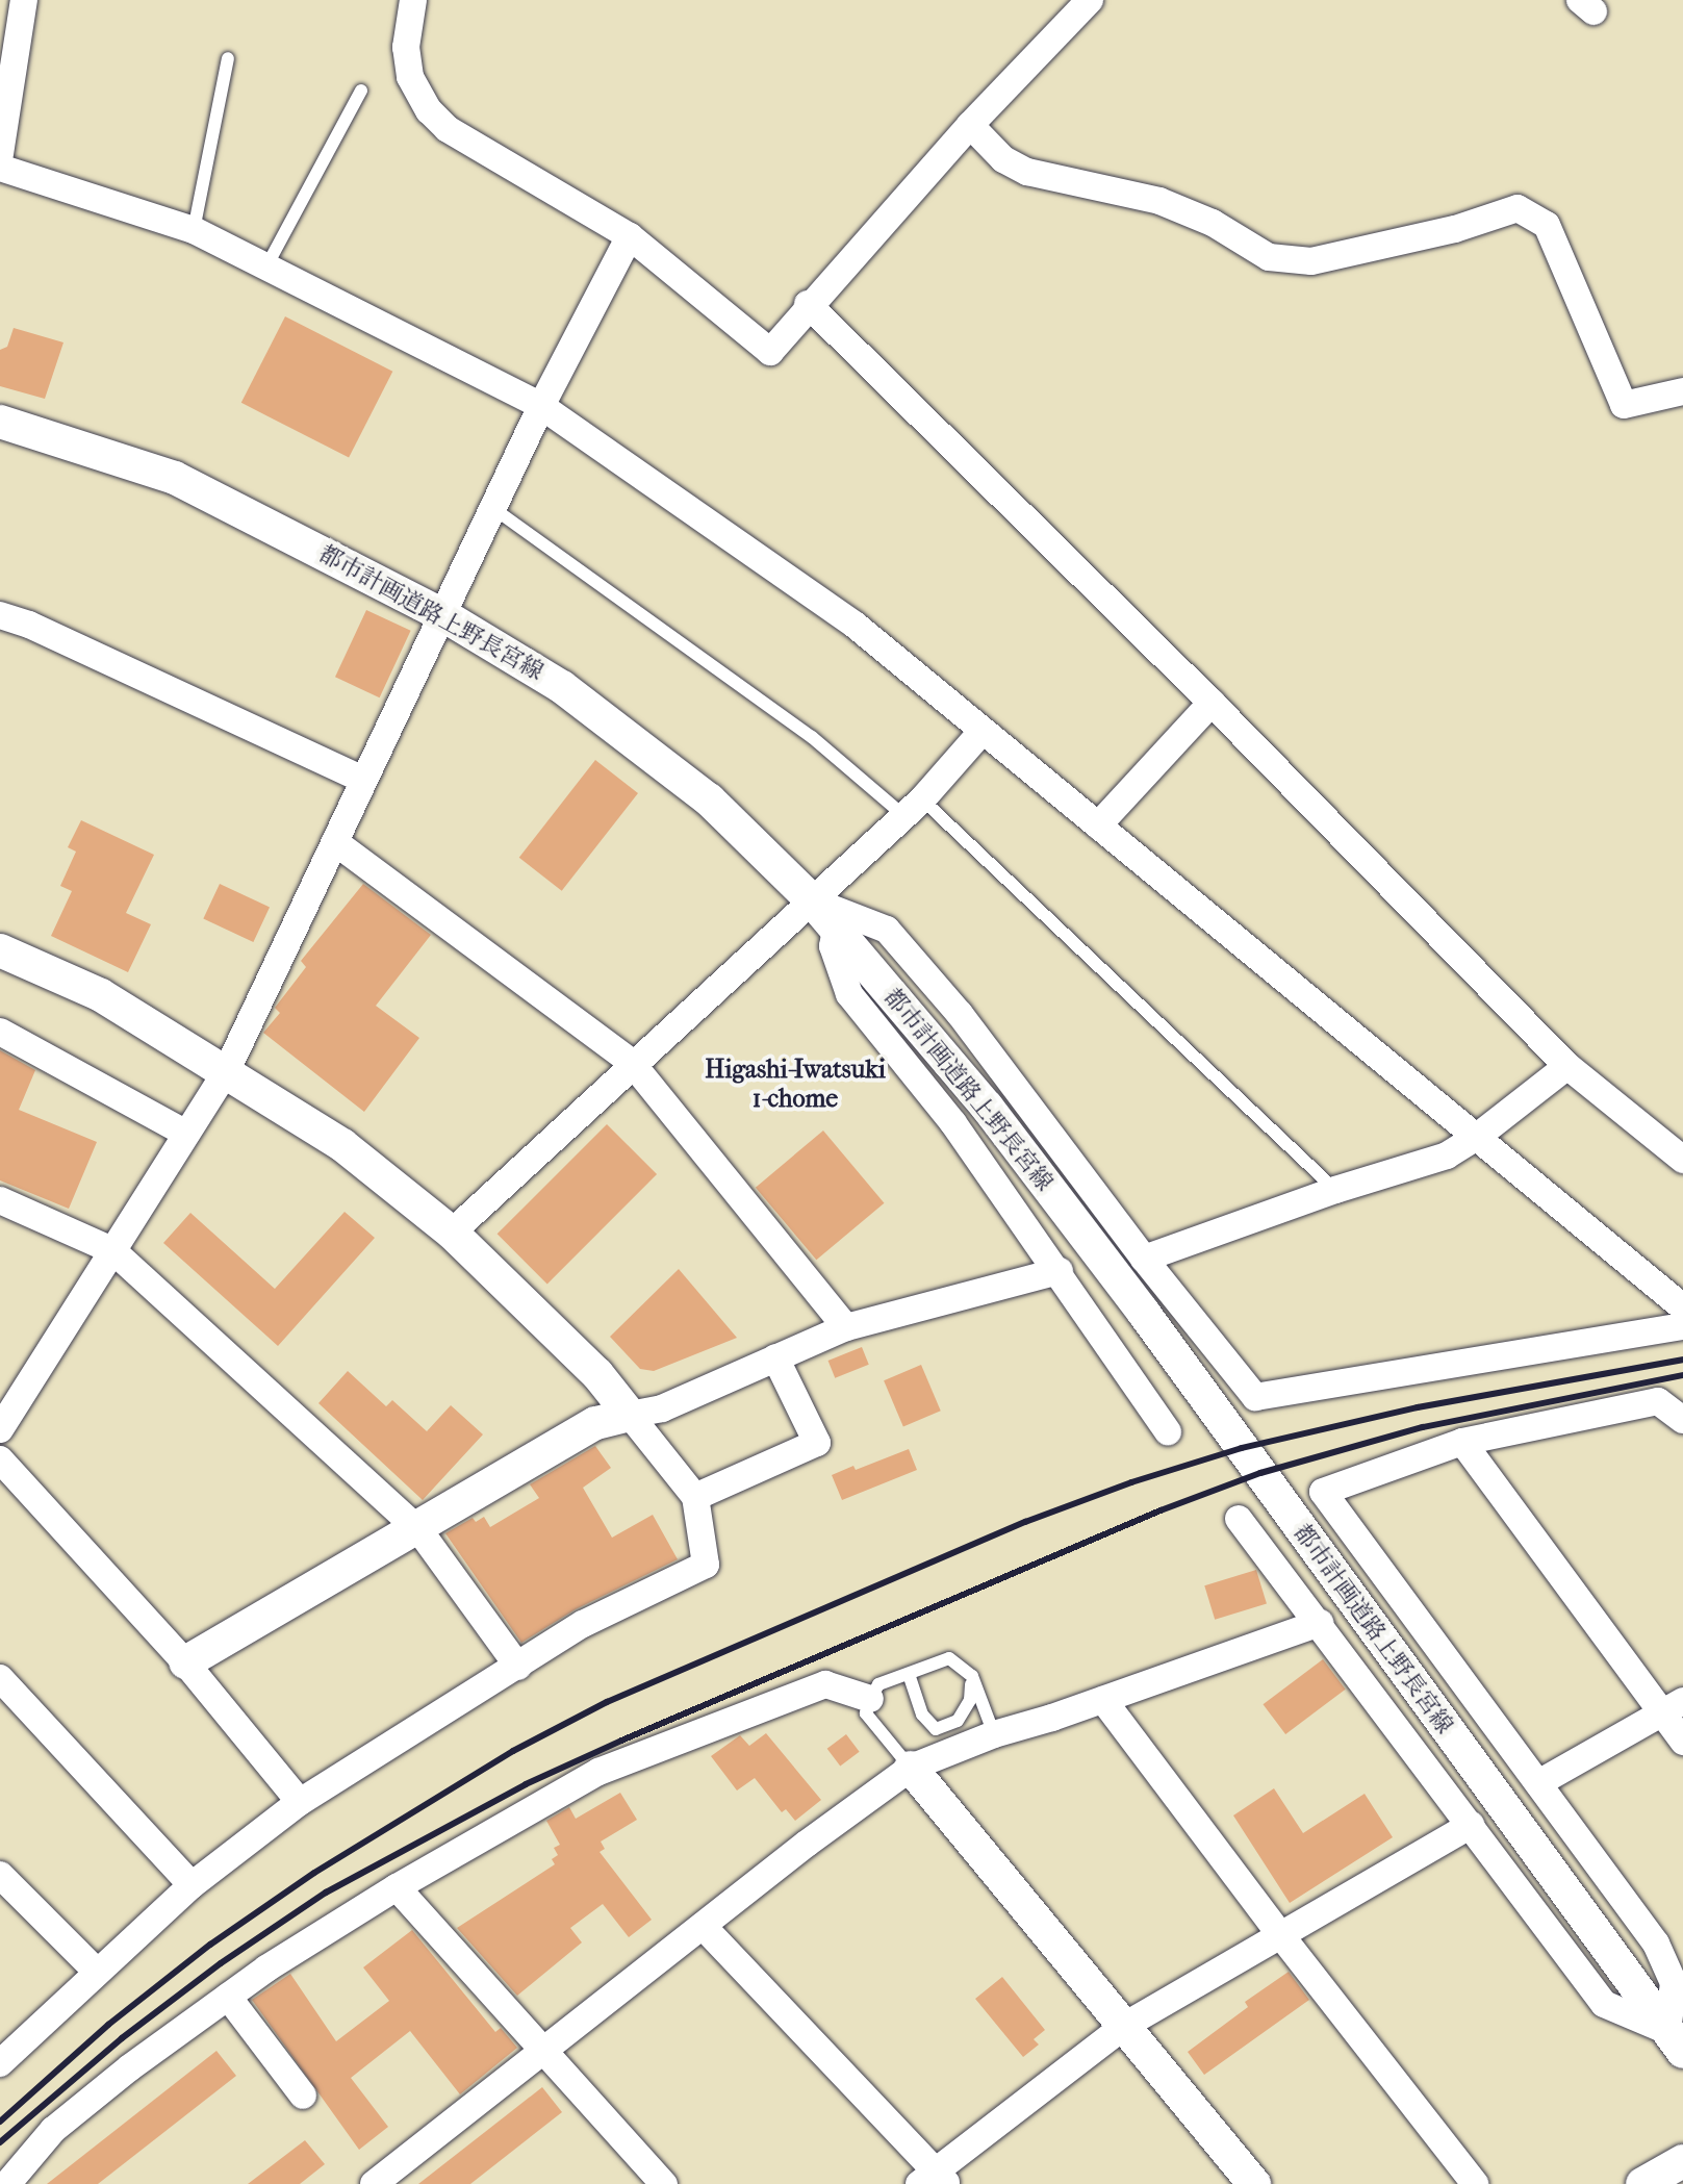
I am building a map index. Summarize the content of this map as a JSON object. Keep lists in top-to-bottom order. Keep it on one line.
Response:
{"streets":{"street":["都市計画道路上野長宮線"]},"districts":["Higashi-Iwatsuki 1-chome"]}
